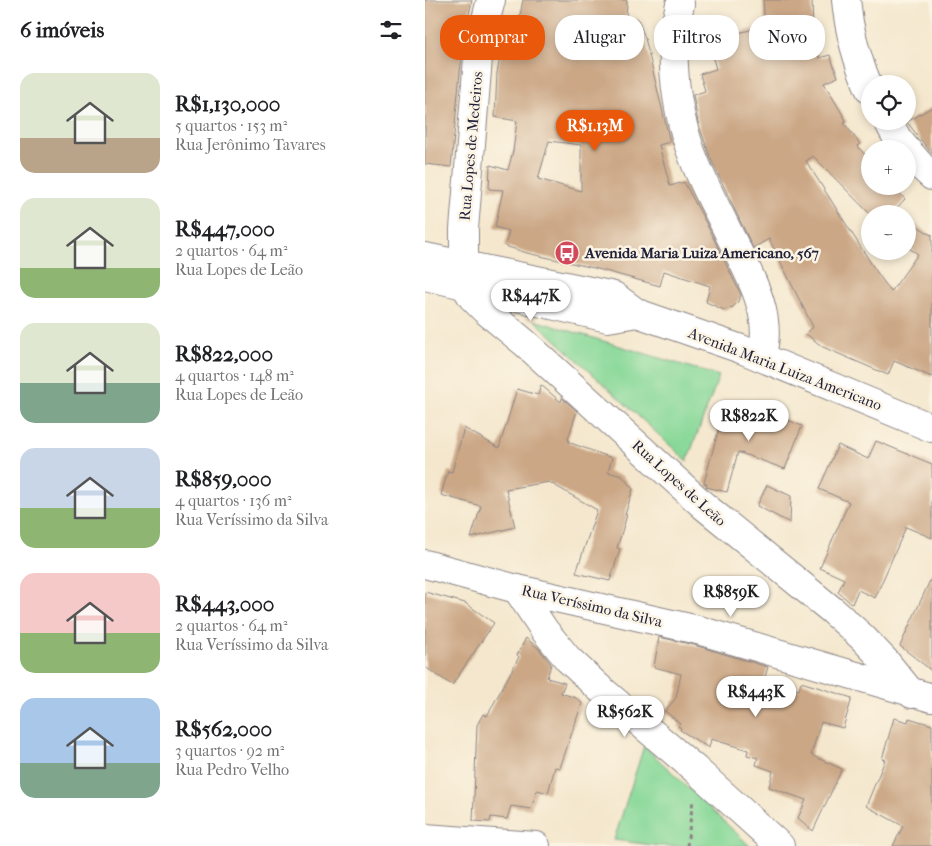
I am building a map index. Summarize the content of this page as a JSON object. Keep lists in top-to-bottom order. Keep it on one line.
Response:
{"streets":{"street":["Rua Lopes de Medeiros","Avenida Maria Luiza Americano","Rua Lopes de Leão","Rua Veríssimo da Silva"]},"crossings":[["Rua Lopes de Medeiros","Avenida Maria Luiza Americano"],["Rua Lopes de Medeiros","Rua Lopes de Leão"],["Avenida Maria Luiza Americano","Rua Lopes de Leão"],["Rua Lopes de Leão","Rua Veríssimo da Silva"]],"places":{"bus stop":["Avenida Maria Luiza Americano, 567"]},"page":{"heading":"6 imóveis","chip":["Comprar","Alugar","Filtros","Novo"],"list":[{"name":"R$1,130,000","note":"5 quartos · 153 m² · Rua Jerônimo Tavares"},{"name":"R$447,000","note":"2 quartos · 64 m² · Rua Lopes de Leão"},{"name":"R$822,000","note":"4 quartos · 148 m² · Rua Lopes de Leão"},{"name":"R$859,000","note":"4 quartos · 136 m² · Rua Veríssimo da Silva"},{"name":"R$443,000","note":"2 quartos · 64 m² · Rua Veríssimo da Silva"},{"name":"R$562,000","note":"3 quartos · 92 m² · Rua Pedro Velho"}],"map_buttons":["+","−"],"price":["R$1.13M","R$447K","R$822K","R$859K","R$443K","R$562K"]}}
